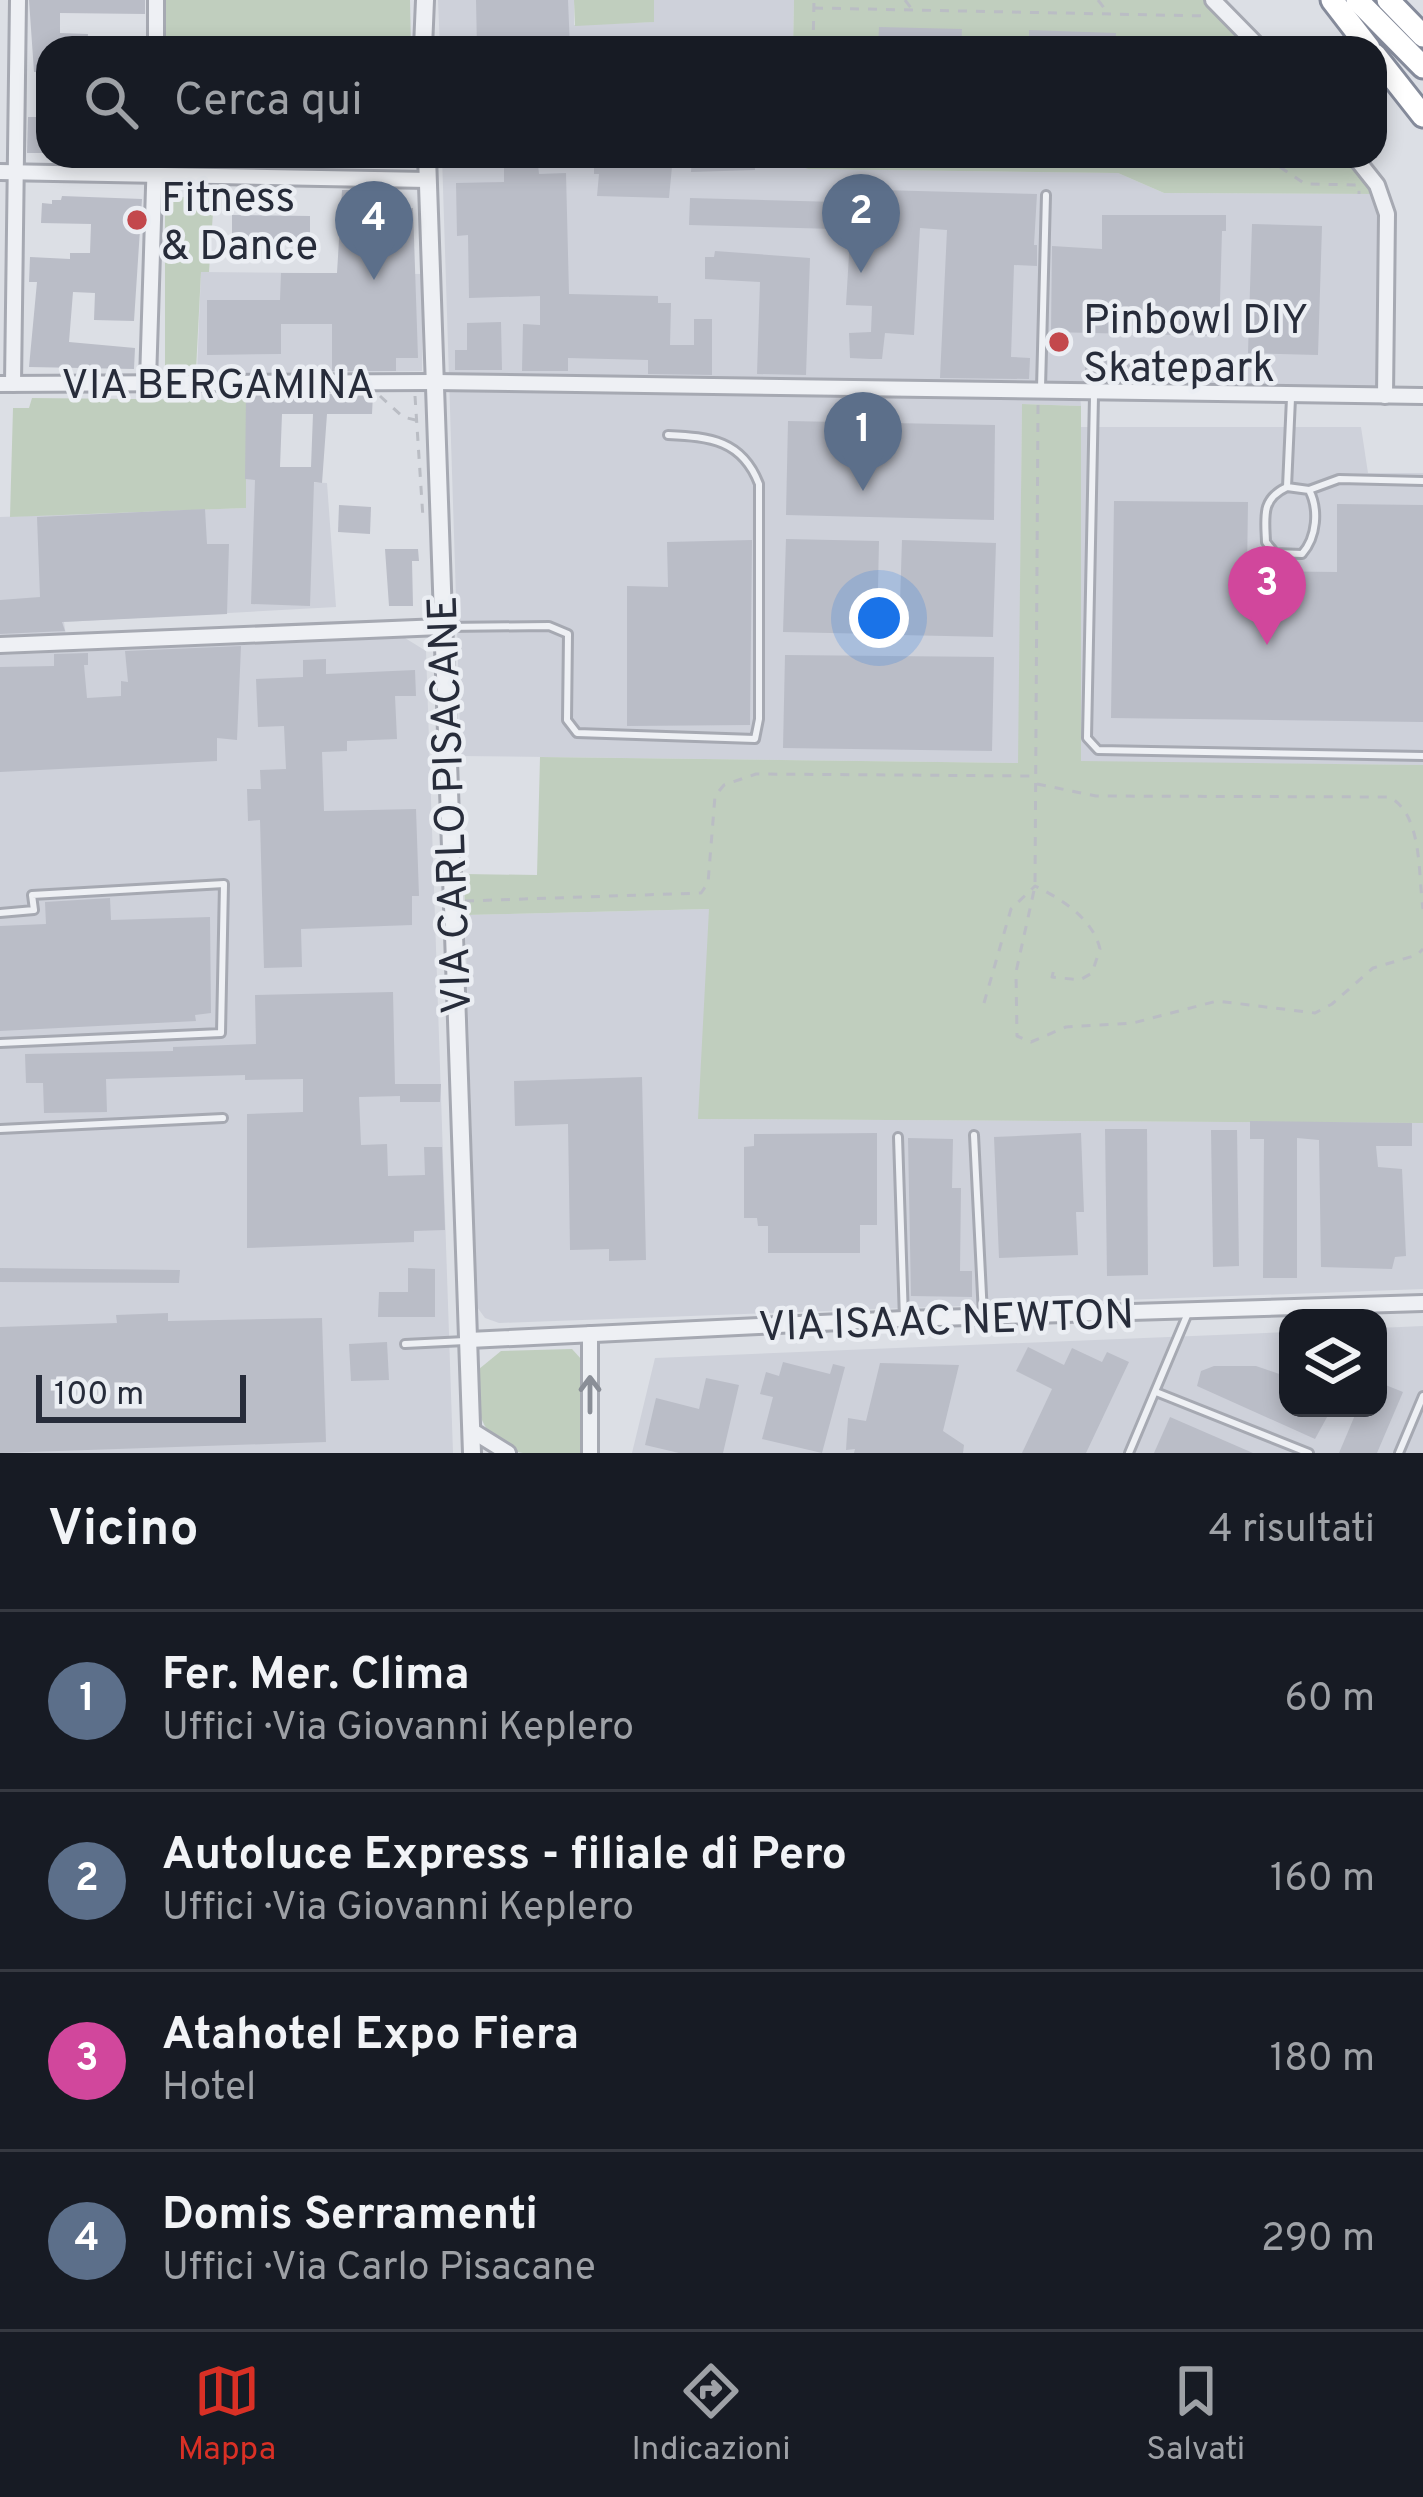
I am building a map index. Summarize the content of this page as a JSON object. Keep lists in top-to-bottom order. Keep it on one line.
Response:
{"streets":{"street":["VIA BERGAMINA","VIA CARLO PISACANE","VIA ISAAC NEWTON"]},"crossings":[["VIA BERGAMINA","VIA CARLO PISACANE"],["VIA CARLO PISACANE","VIA ISAAC NEWTON"]],"places":["Fitness & Dance","Pinbowl DIY Skatepark"],"scale_bar":"100 m","page":{"search":"Cerca qui","pins":["2","4","1","3"],"scale":"100 m","heading":["Vicino","4 risultati"],"list":[{"mark":"1","name":"Fer. Mer. Clima","note":"Uffici · Via Giovanni Keplero","value":"60 m"},{"mark":"2","name":"Autoluce Express - filiale di Pero","note":"Uffici · Via Giovanni Keplero","value":"160 m"},{"mark":"3","name":"Atahotel Expo Fiera","note":"Hotel","value":"180 m"},{"mark":"4","name":"Domis Serramenti","note":"Uffici · Via Carlo Pisacane","value":"290 m"}],"nav":["Mappa","Indicazioni","Salvati"]}}
